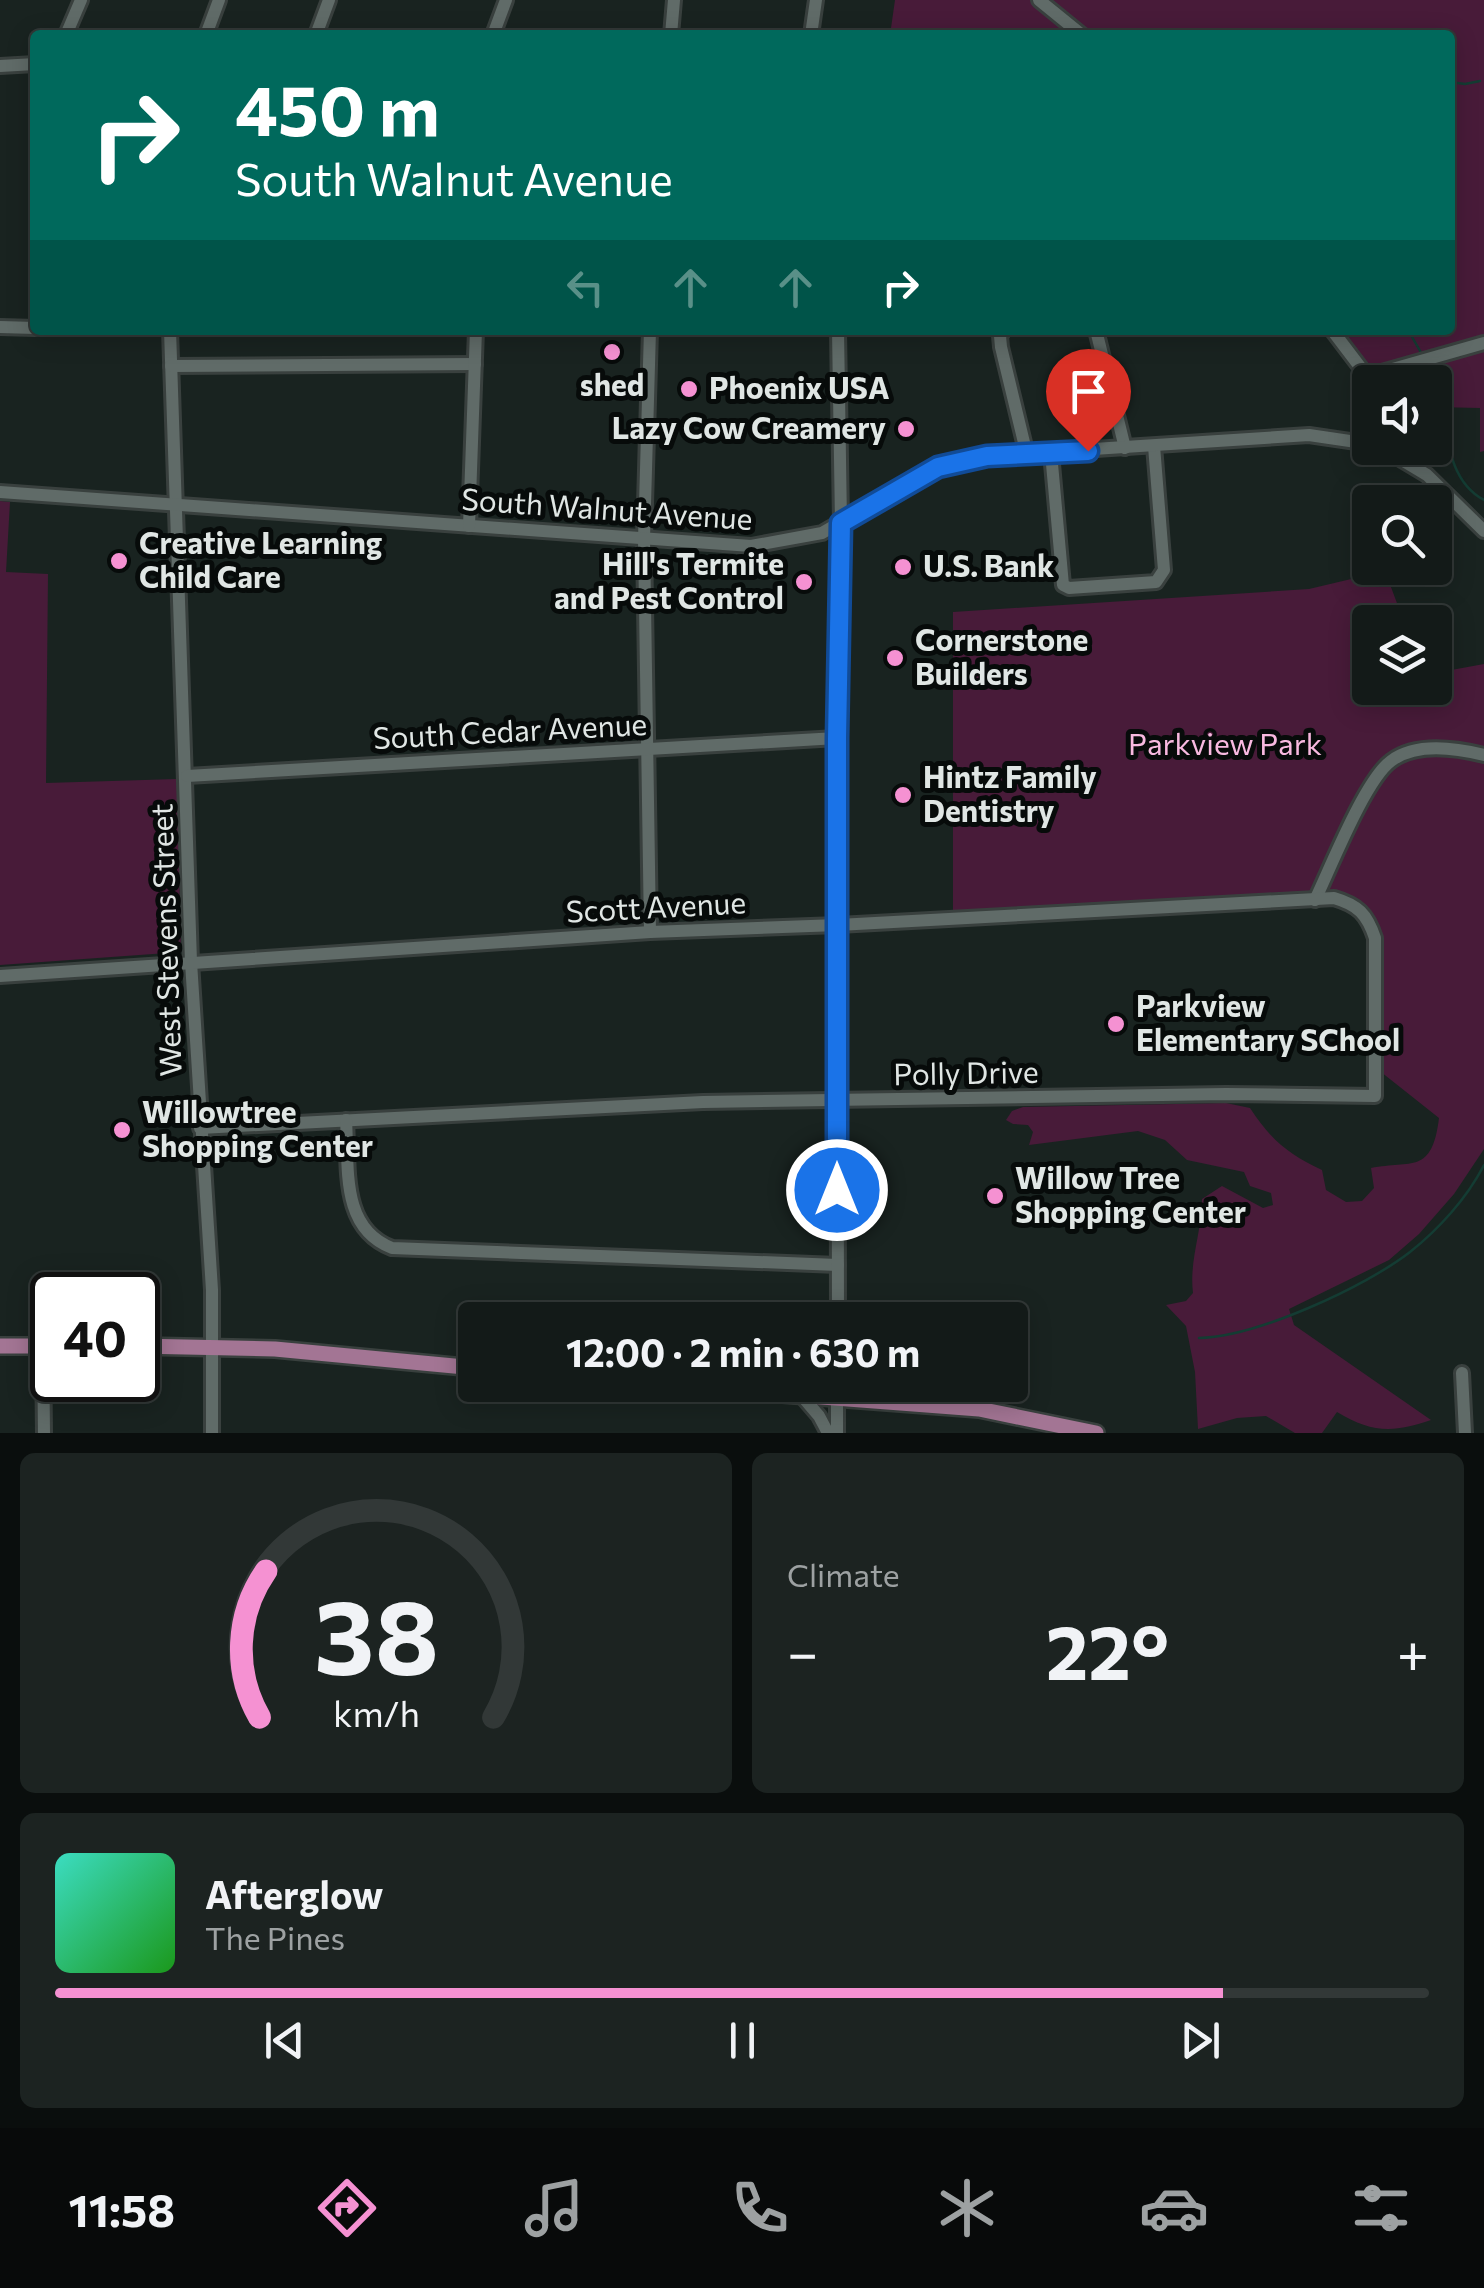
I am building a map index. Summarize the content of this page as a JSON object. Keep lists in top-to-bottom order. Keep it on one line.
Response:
{"streets":{"street":["South Walnut Avenue","South Cedar Avenue","Scott Avenue","West Stevens Street","Polly Drive"]},"crossings":[["South Walnut Avenue","West Stevens Street"],["South Cedar Avenue","West Stevens Street"],["Scott Avenue","West Stevens Street"],["Scott Avenue","Polly Drive"],["West Stevens Street","Polly Drive"]],"parks":["Parkview Park"],"places":["shed","Phoenix USA","Lazy Cow Creamery","Creative Learning Child Care","U.S. Bank","Hill's Termite and Pest Control","Cornerstone Builders","Hintz Family Dentistry","Parkview Elementary SChool","Willowtree Shopping Center","Willow Tree Shopping Center"],"page":{"turn":["450 m","South Walnut Avenue"],"limit":"40","trip":"12:00 · 2 min · 630 m","tile":"Climate","heat":["−","22°","+"],"song":["Afterglow","The Pines"],"tabs":"11:58","gauge":["38","km/h"]}}
